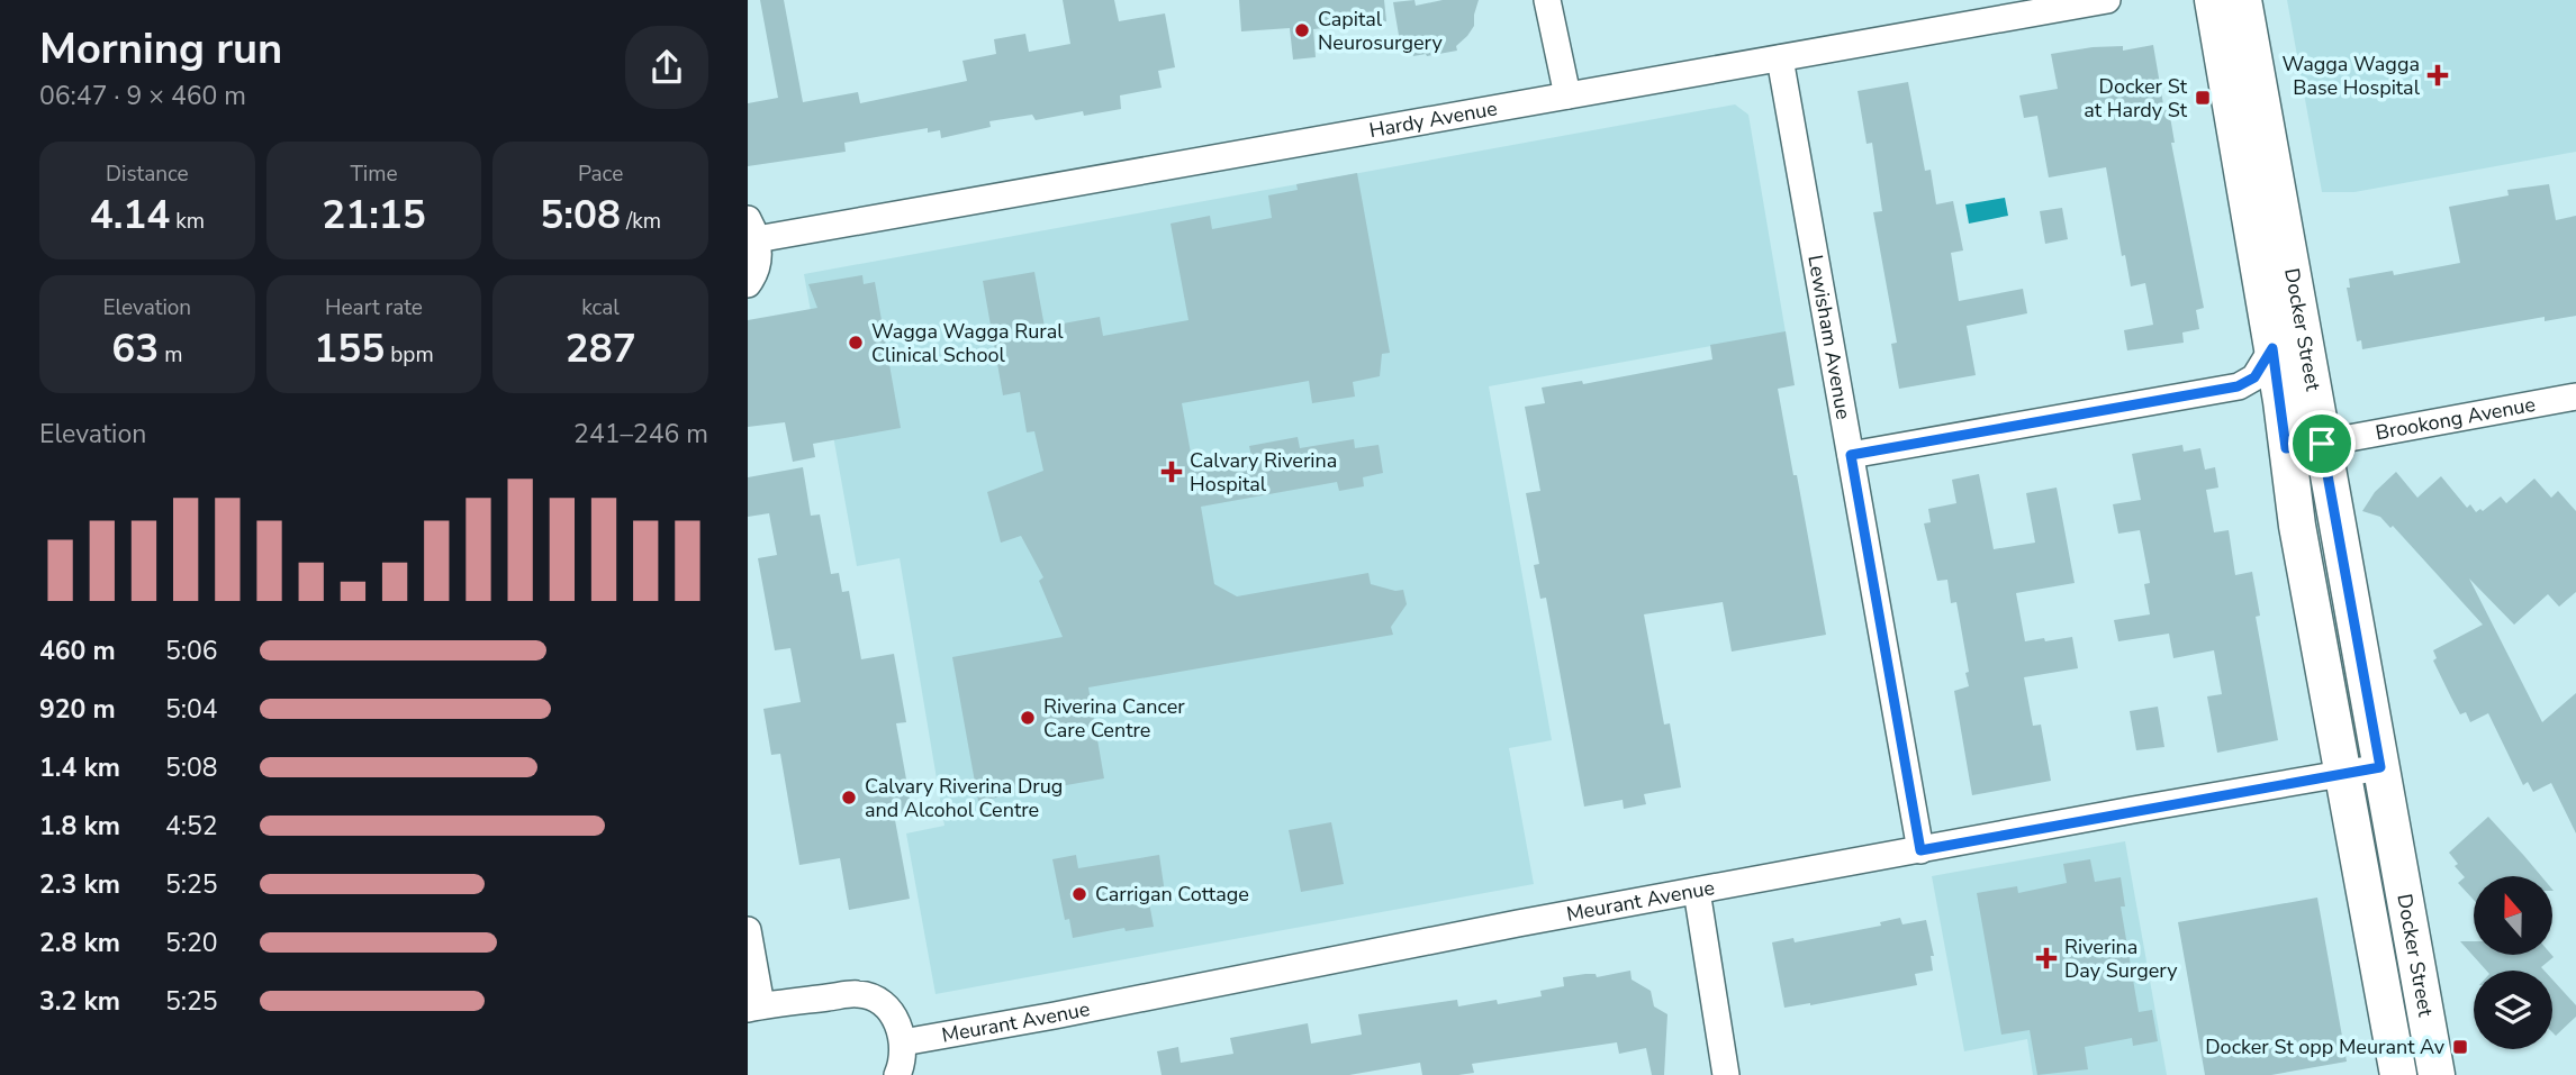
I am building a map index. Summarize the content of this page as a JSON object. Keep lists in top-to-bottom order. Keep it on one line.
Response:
{"streets":{"main road":["Docker Street"],"street":["Hardy Avenue","Lewisham Avenue","Brookong Avenue","Meurant Avenue"]},"crossings":[["Hardy Avenue","Lewisham Avenue"],["Docker Street","Brookong Avenue"],["Docker Street","Meurant Avenue"],["Lewisham Avenue","Meurant Avenue"]],"places":{"other":["Capital Neurosurgery","Wagga Wagga Rural Clinical School","Riverina Cancer Care Centre","Calvary Riverina Drug and Alcohol Centre","Carrigan Cottage"],"health":["Wagga Wagga Base Hospital","Calvary Riverina Hospital","Riverina Day Surgery"],"transit":["Docker St at Hardy St","Docker St opp Meurant Av"]},"north":"top","page":{"heading":["Morning run","06:47 · 9 × 460 m"],"stats":[["Distance","4.14 km"],["Time","21:15"],["Pace","5:08 /km"],["Elevation","63 m"],["Heart rate","155 bpm"],["kcal","287"]],"chart":["Elevation","241–246 m"],"list":[{"name":"460 m","note":"5:06"},{"name":"920 m","note":"5:04"},{"name":"1.4 km","note":"5:08"},{"name":"1.8 km","note":"4:52"},{"name":"2.3 km","note":"5:25"},{"name":"2.8 km","note":"5:20"},{"name":"3.2 km","note":"5:25"}]}}
